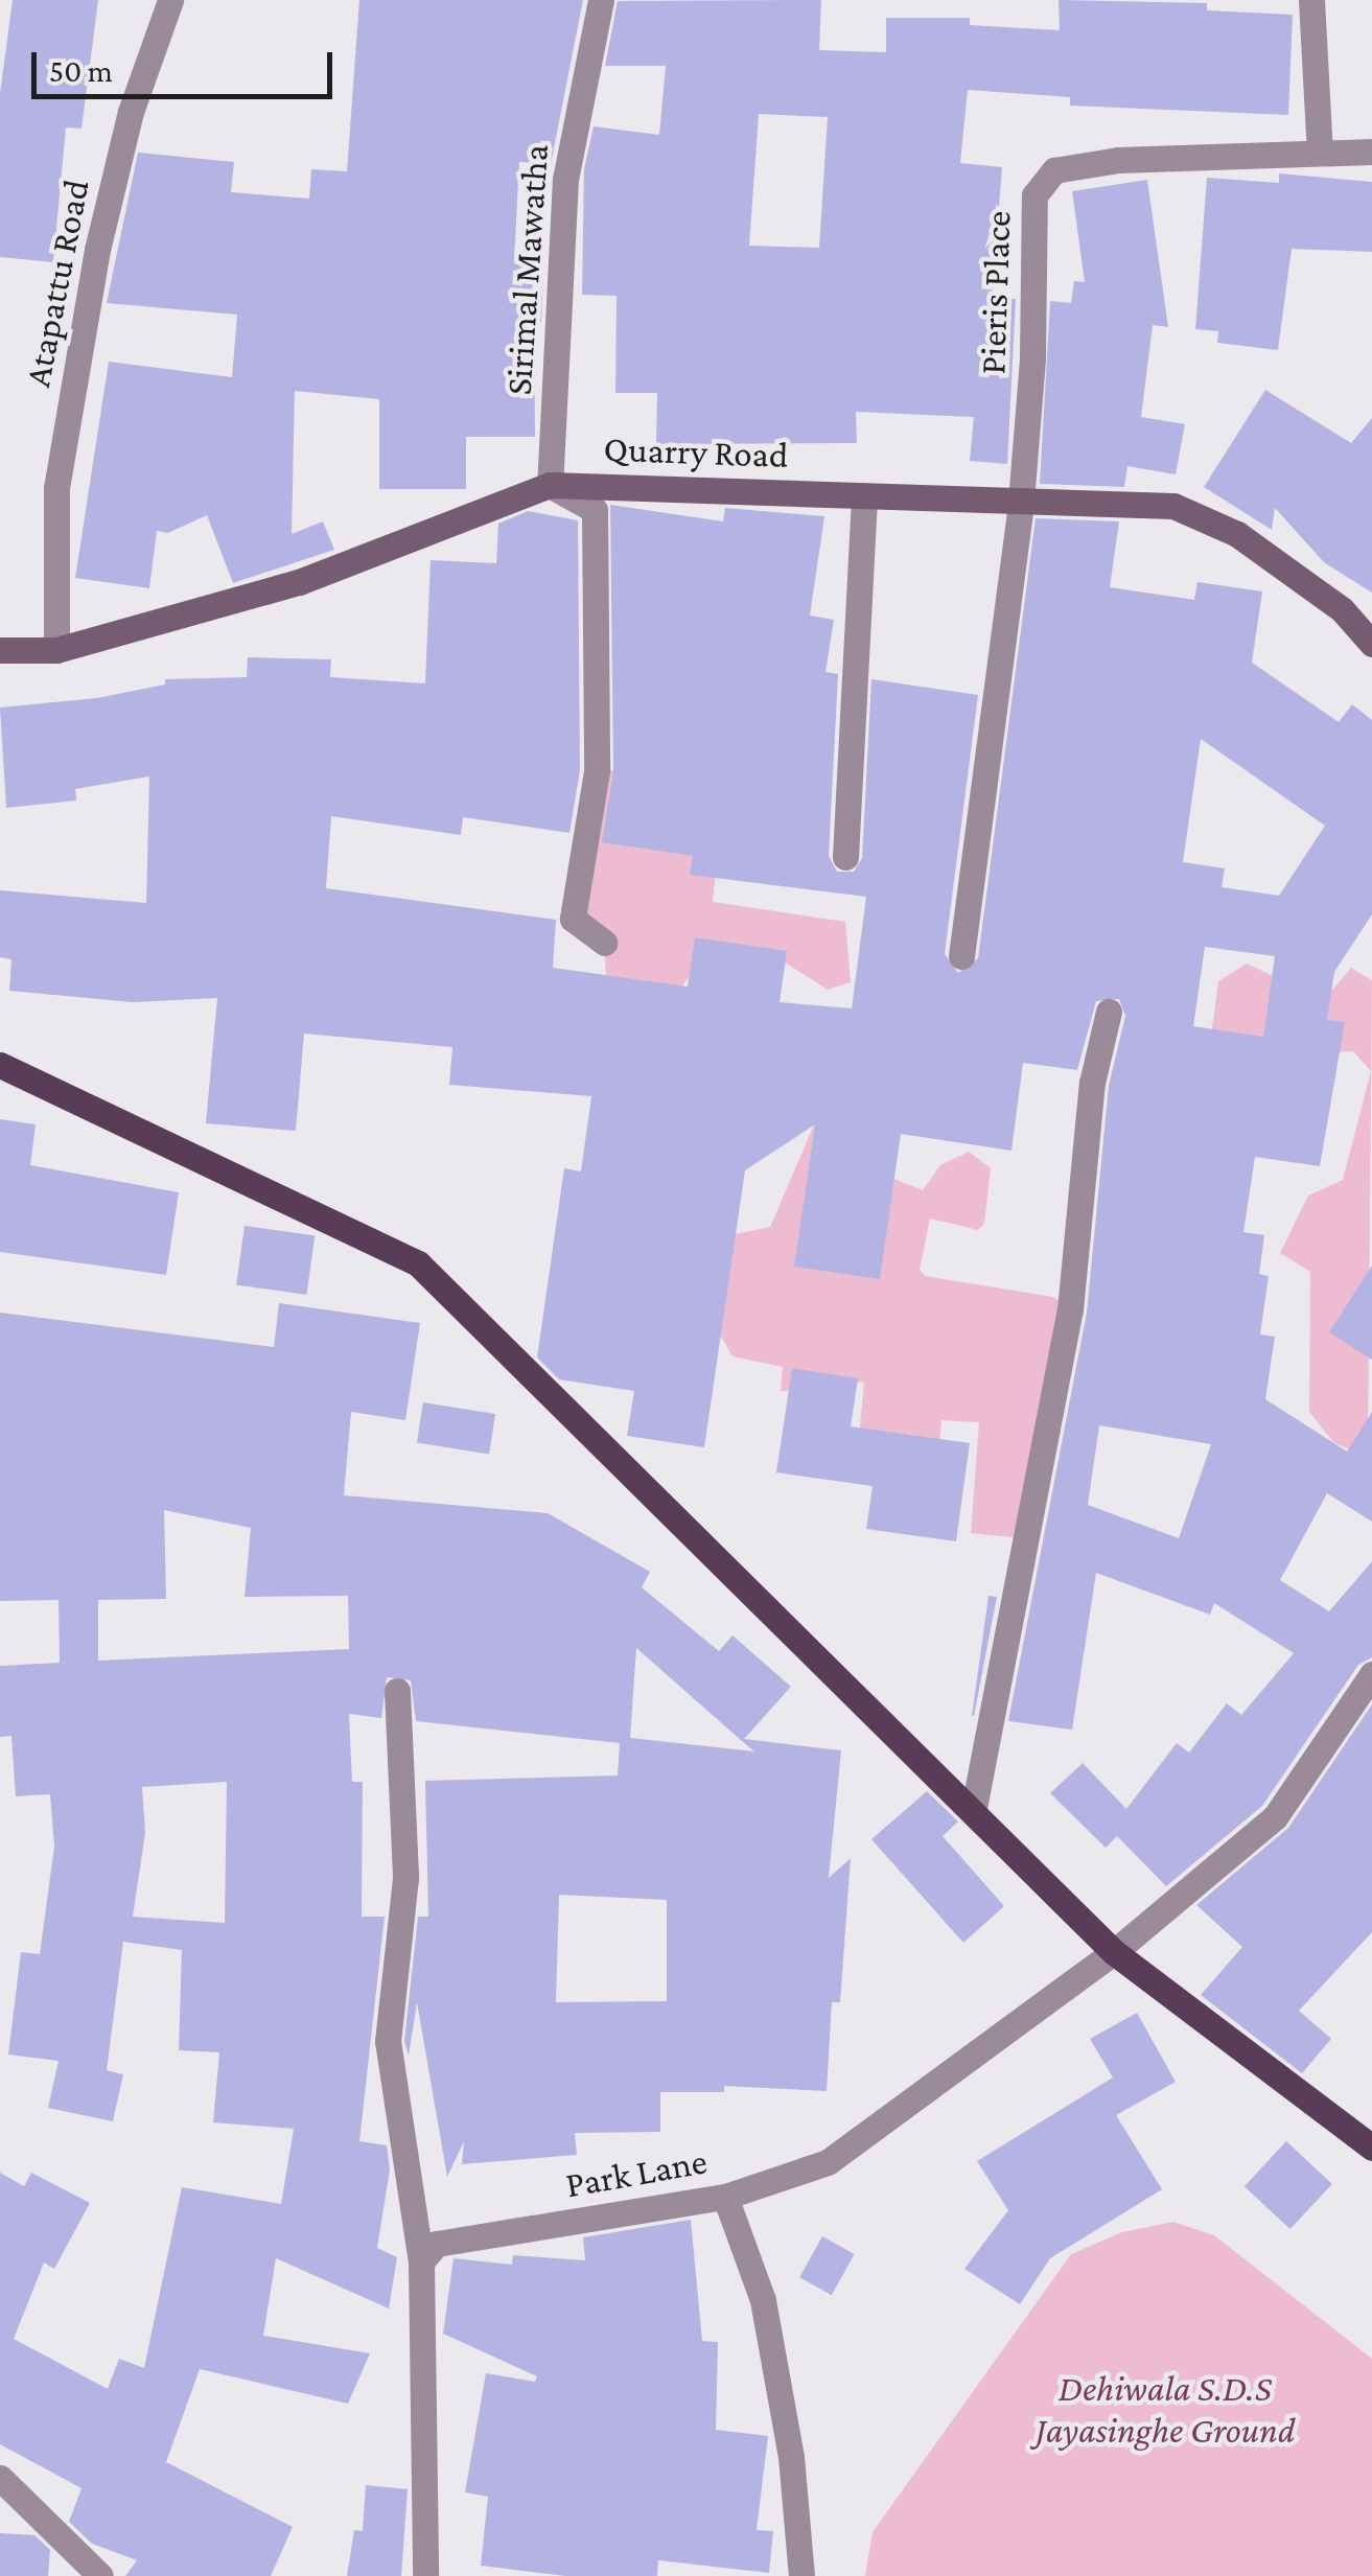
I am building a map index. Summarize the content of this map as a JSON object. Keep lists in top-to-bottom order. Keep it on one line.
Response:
{"streets":{"street":["Sirimal Mawatha","Atapattu Road","Pieris Place","Quarry Road","Park Lane"]},"crossings":[["Sirimal Mawatha","Quarry Road"],["Atapattu Road","Quarry Road"],["Pieris Place","Quarry Road"]],"parks":["Dehiwala S.D.S Jayasinghe Ground"],"scale_bar":"50 m"}
